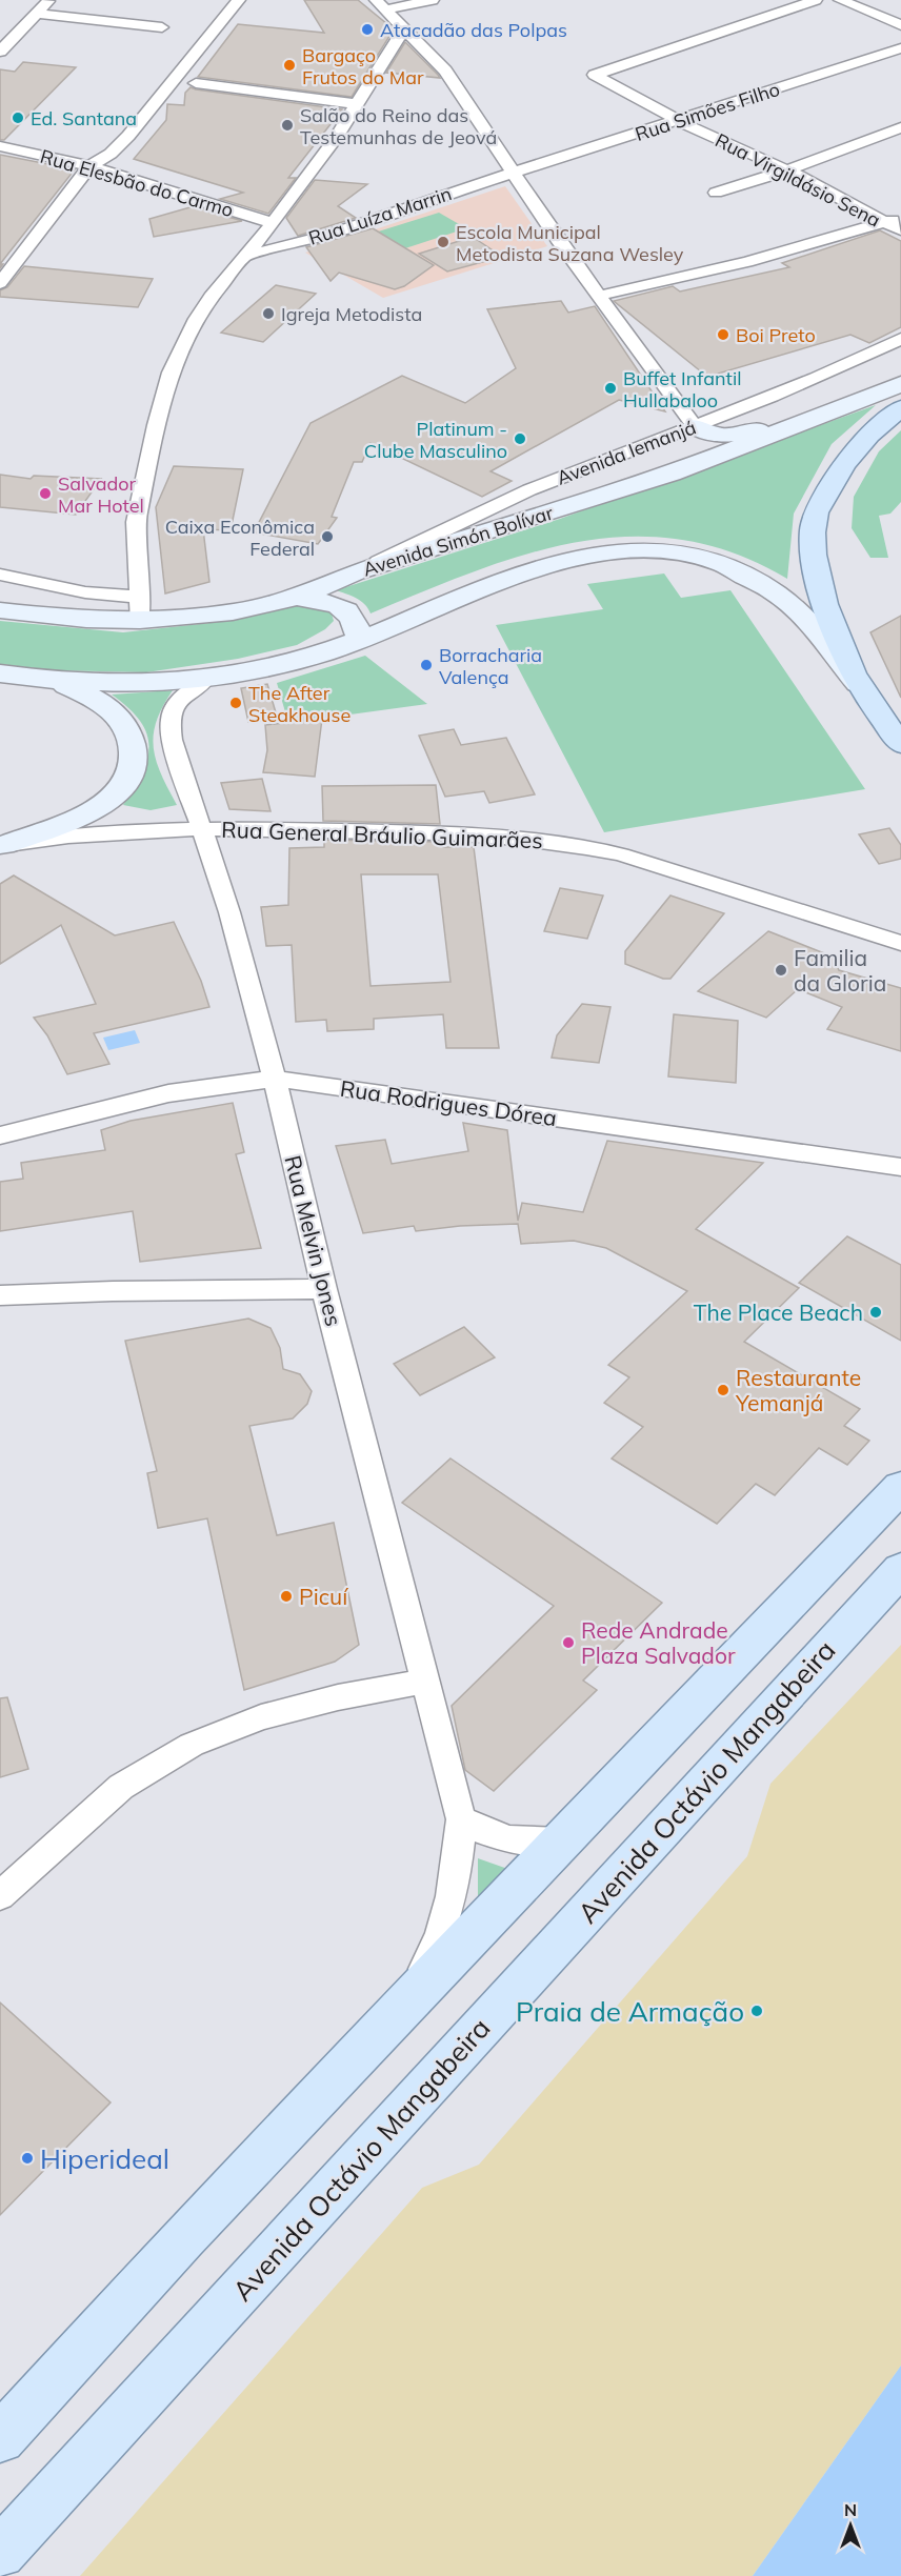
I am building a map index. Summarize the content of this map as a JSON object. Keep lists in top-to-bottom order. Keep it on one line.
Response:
{"streets":{"main road":["Avenida Octávio Mangabeira"],"street":["Rua Simões Filho","Rua Virgildásio Sena","Rua Elesbão do Carmo","Rua Luíza Marrin","Avenida Iemanjá","Avenida Simón Bolívar","Rua General Bráulio Guimarães","Rua Rodrigues Dórea","Rua Melvin Jones"]},"crossings":[["Rua Simões Filho","Rua Virgildásio Sena"],["Rua Simões Filho","Rua Luíza Marrin"],["Avenida Iemanjá","Avenida Simón Bolívar"],["Rua General Bráulio Guimarães","Rua Melvin Jones"],["Rua Rodrigues Dórea","Rua Melvin Jones"]],"places":["Atacadão das Polpas","Bargaço Frutos do Mar","Ed. Santana","Salão do Reino das Testemunhas de Jeová","Escola Municipal Metodista Suzana Wesley","Igreja Metodista","Boi Preto","Buffet Infantil Hullabaloo","Platinum - Clube Masculino","Salvador Mar Hotel","Caixa Econômica Federal","Borracharia Valença","The After Steakhouse","Familia da Gloria","The Place Beach","Restaurante Yemanjá","Picuí","Rede Andrade Plaza Salvador","Praia de Armação","Hiperideal"],"north":"top"}
